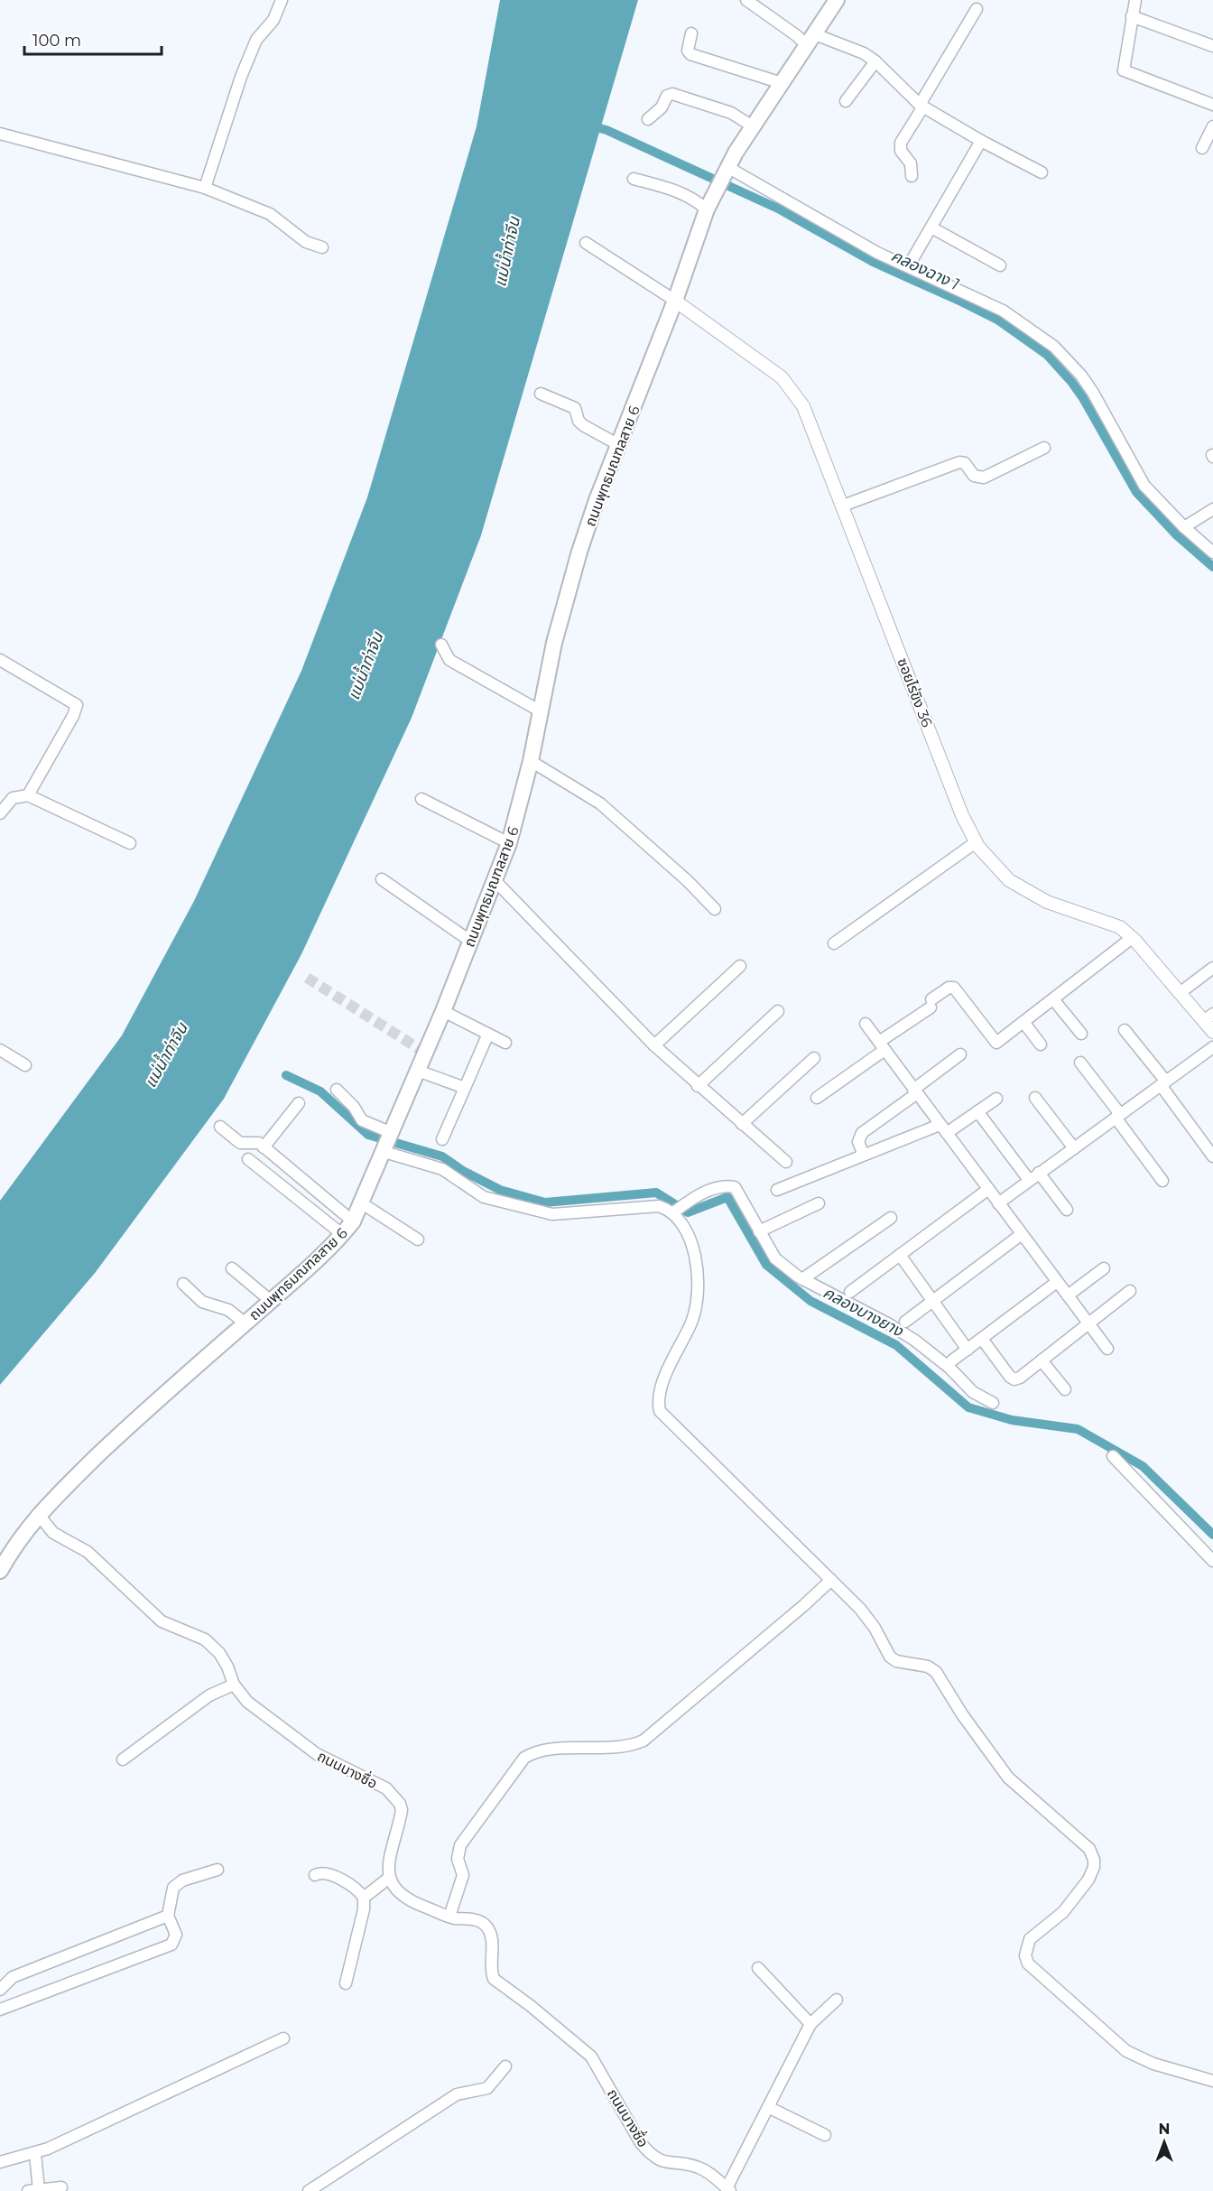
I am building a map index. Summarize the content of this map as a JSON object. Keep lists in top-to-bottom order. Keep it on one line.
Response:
{"streets":{"main road":["ถนนพุทธมณฑลสาย 6"],"street":["ซอยไร่ขิง 36","ถนนบางซื่อ"]},"crossings":[["ถนนพุทธมณฑลสาย 6","ซอยไร่ขิง 36"],["ถนนพุทธมณฑลสาย 6","ถนนบางซื่อ"]],"water":["แม่น้ำท่าจีน","คลองฉาง 1","คลองบางยาง"],"scale_bar":"100 m","north":"top"}
